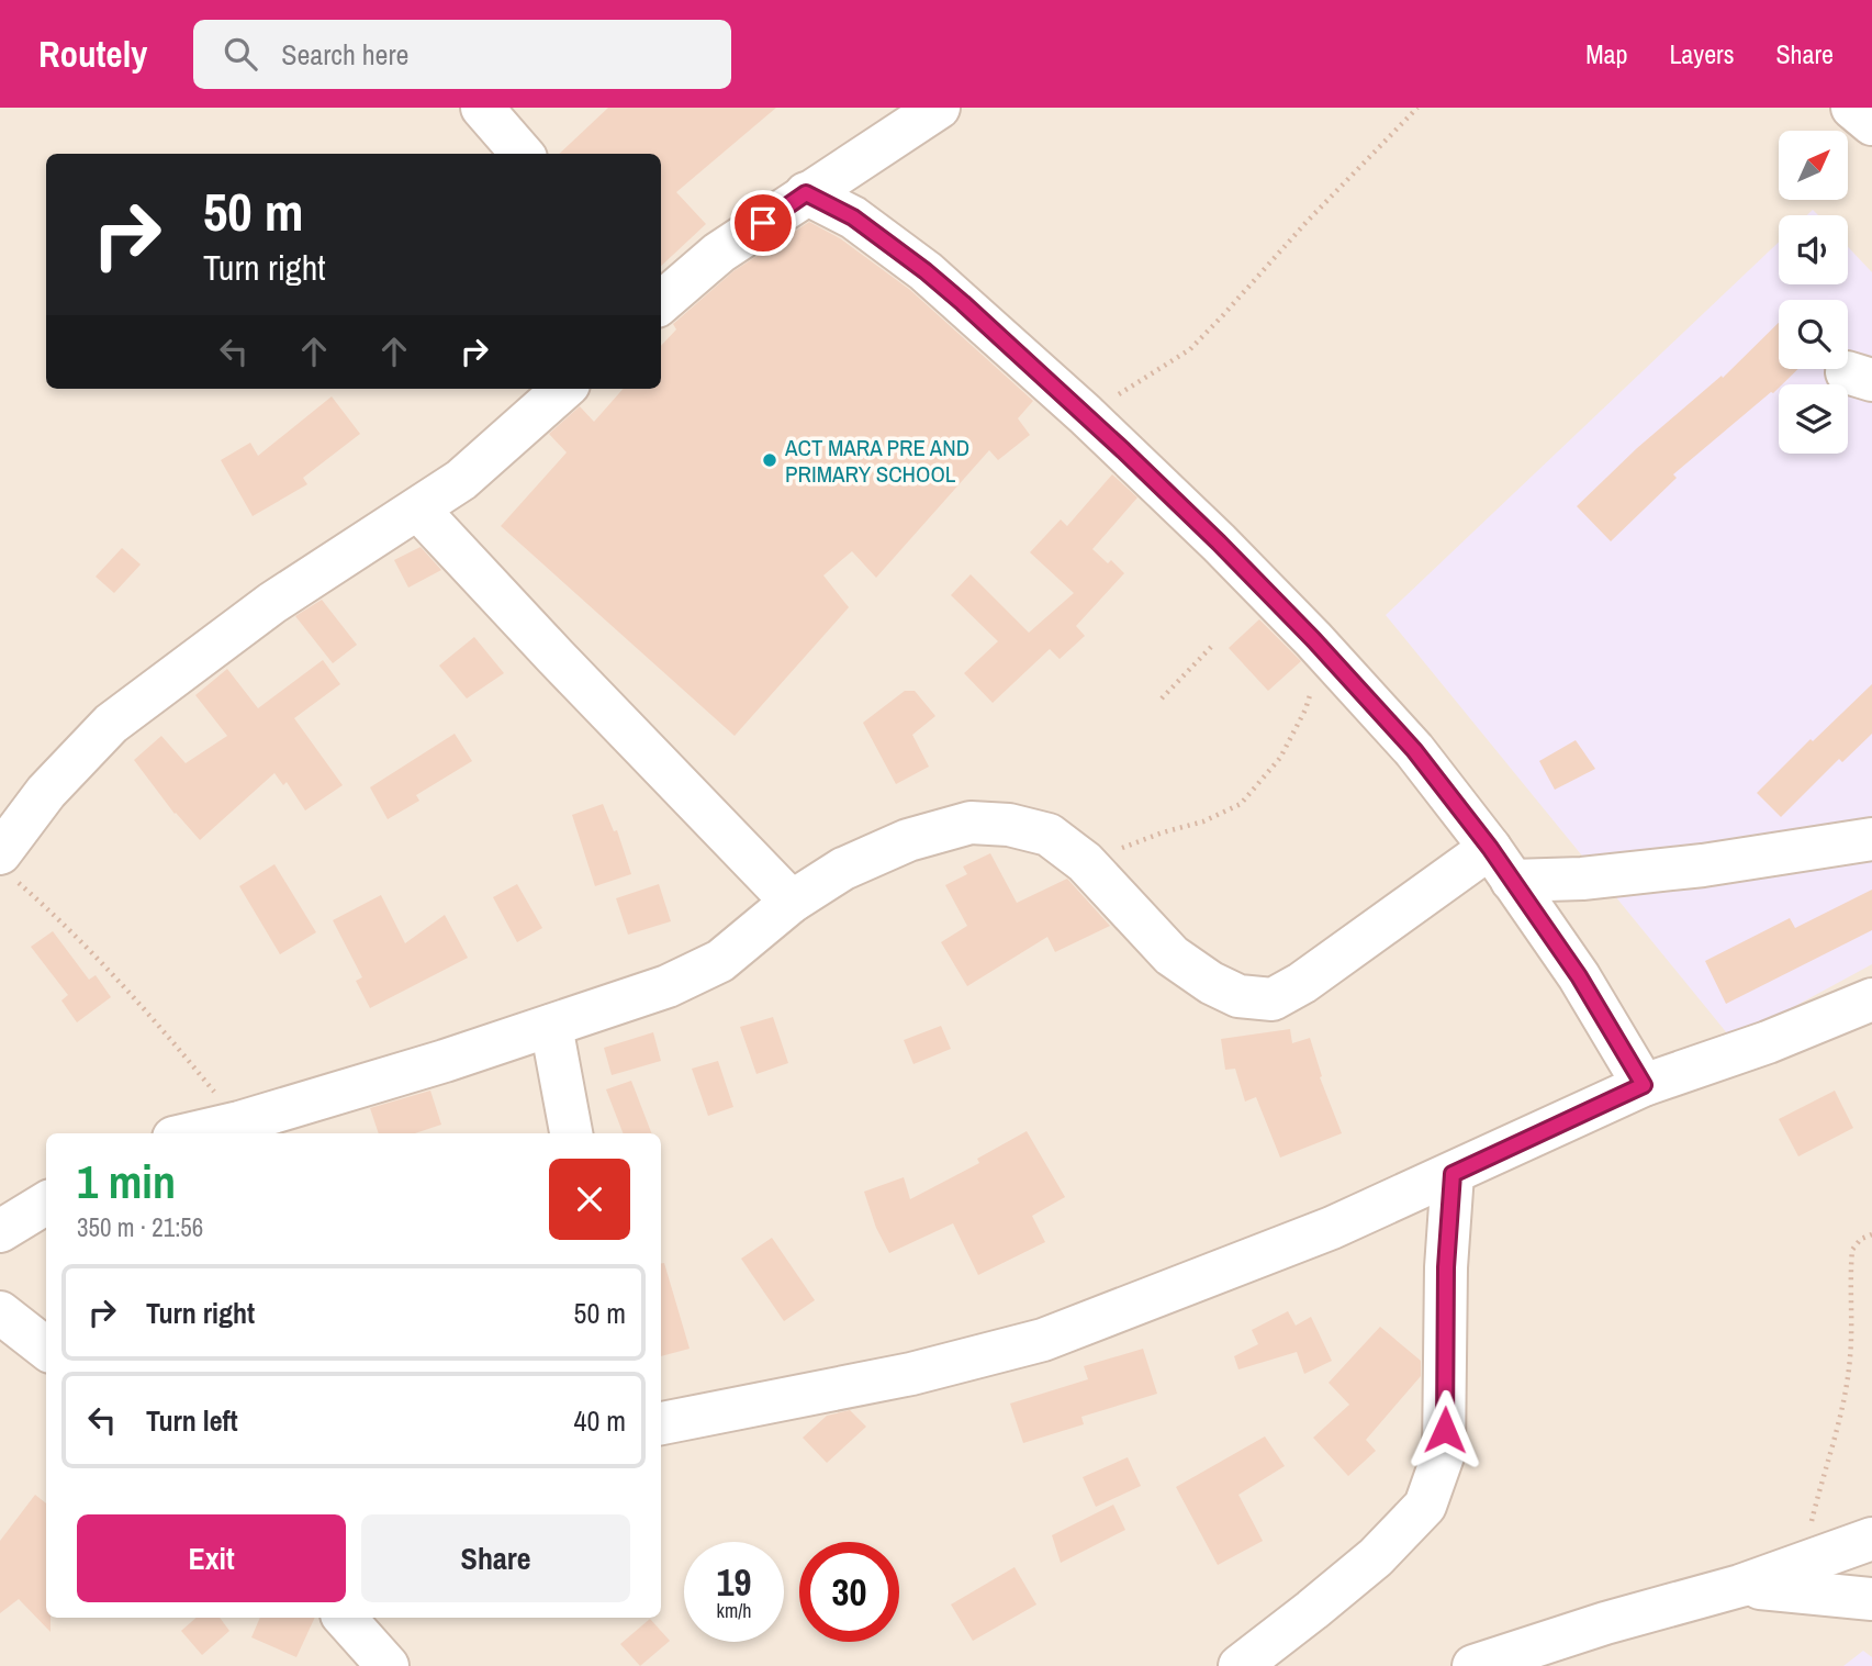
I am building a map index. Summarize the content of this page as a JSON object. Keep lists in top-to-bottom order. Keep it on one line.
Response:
{"places":["ACT MARA PRE AND PRIMARY SCHOOL"],"north":"top right","page":{"header":"Routely","search":"Search here","nav":["Map","Layers","Share"],"turn":["50 m","Turn right"],"heading":["1 min","350 m · 21:56"],"list":[{"name":"Turn right","value":"50 m"},{"name":"Turn left","value":"40 m"}],"buttons":["Exit","Share"],"speed":"19 km/h","limit":"30"}}
